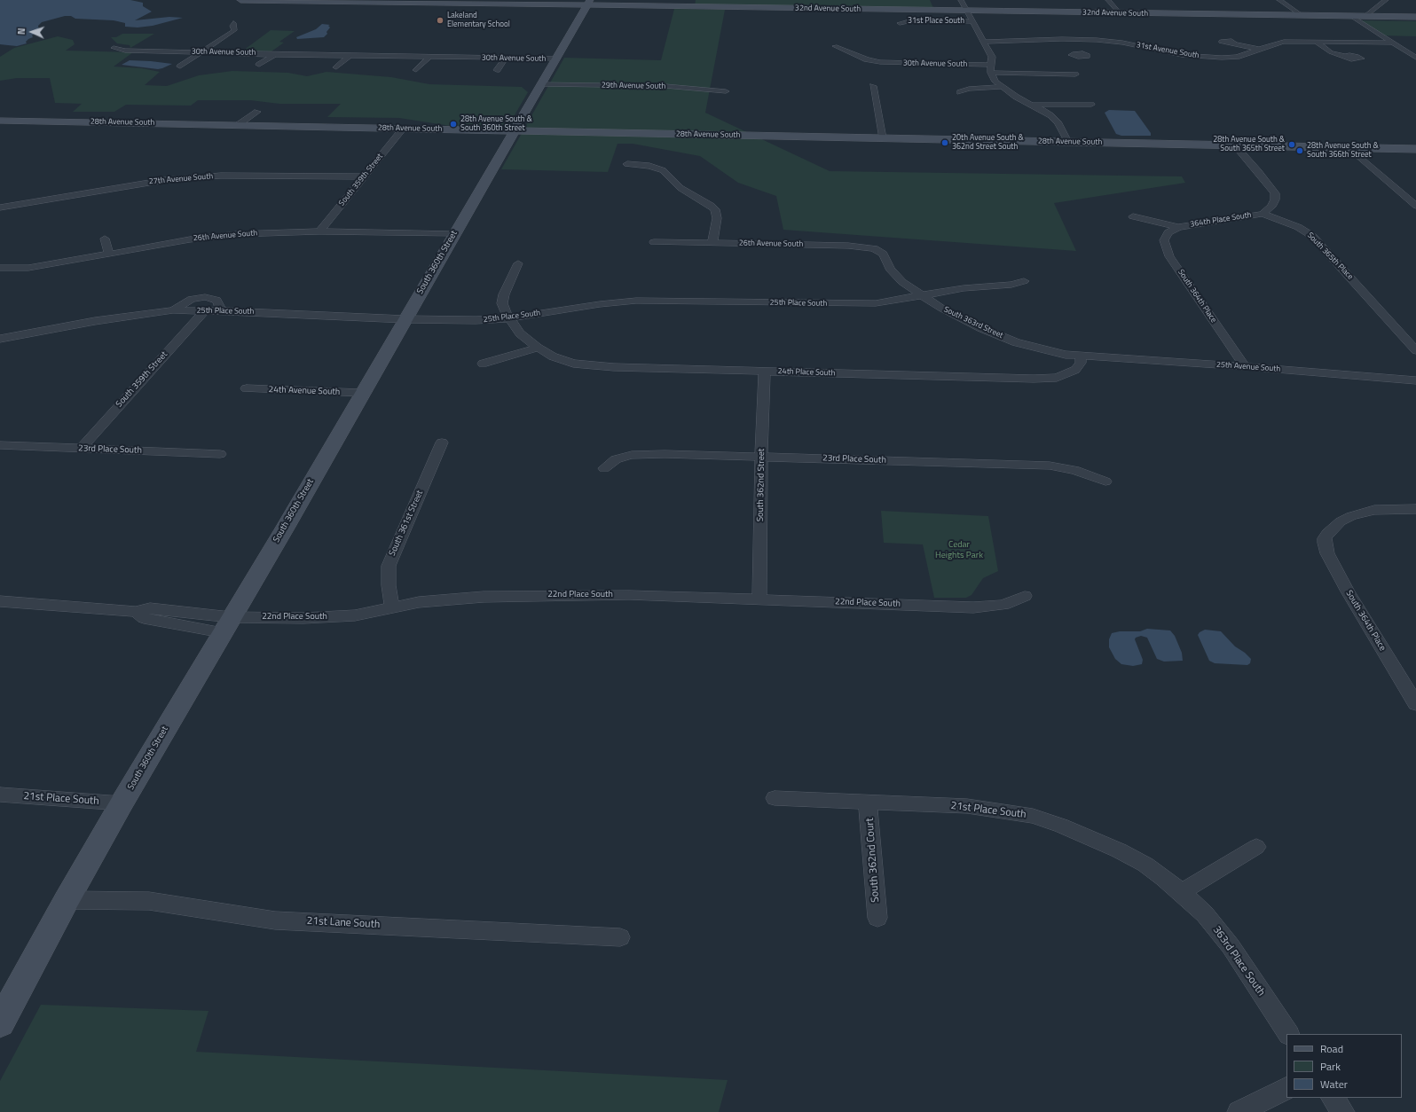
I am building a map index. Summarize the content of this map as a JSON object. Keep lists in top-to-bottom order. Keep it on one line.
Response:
{"streets":{"street":["32nd Avenue South","31st Place South","31st Avenue South","30th Avenue South","29th Avenue South","28th Avenue South","27th Avenue South","South 359th Street","364th Place South","26th Avenue South","South 365th Place","South 360th Street","South 364th Place","25th Place South","South 363rd Street","25th Avenue South","24th Place South","24th Avenue South","23rd Place South","South 362nd Street","South 361st Street","22nd Place South","21st Place South","South 362nd Court","21st Lane South","363rd Place South"]},"crossings":[["32nd Avenue South","South 360th Street"],["30th Avenue South","South 360th Street"],["29th Avenue South","South 360th Street"],["28th Avenue South","South 359th Street"],["28th Avenue South","South 360th Street"],["27th Avenue South","South 359th Street"],["South 359th Street","26th Avenue South"],["South 359th Street","25th Place South"],["South 359th Street","23rd Place South"],["364th Place South","South 365th Place"],["364th Place South","South 364th Place"],["26th Avenue South","South 360th Street"],["26th Avenue South","South 363rd Street"],["South 360th Street","25th Place South"],["South 360th Street","24th Avenue South"],["South 360th Street","22nd Place South"],["South 360th Street","21st Place South"],["South 360th Street","21st Lane South"],["South 364th Place","25th Avenue South"],["25th Place South","South 363rd Street"],["25th Place South","24th Place South"],["South 363rd Street","25th Avenue South"],["South 363rd Street","24th Place South"],["25th Avenue South","24th Place South"],["24th Place South","South 362nd Street"],["23rd Place South","South 362nd Street"],["South 362nd Street","22nd Place South"],["South 361st Street","22nd Place South"],["21st Place South","South 362nd Court"],["21st Place South","363rd Place South"]],"parks":["Cedar Heights Park"],"places":["Lakeland Elementary School","28th Avenue South & South 360th Street","20th Avenue South & 362nd Street South","28th Avenue South & South 365th Street","28th Avenue South & South 366th Street"],"legend":["Road","Park","Water"],"north":"left"}
